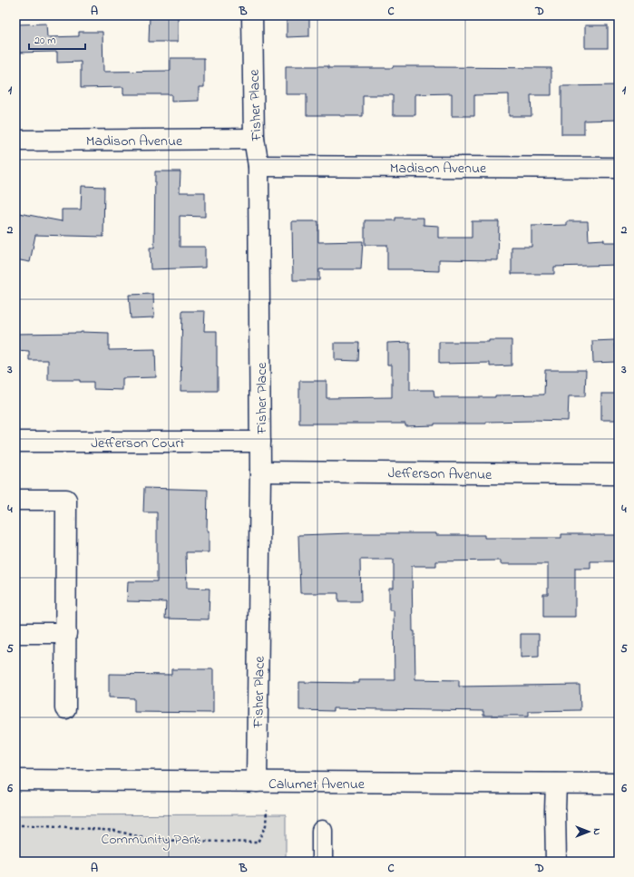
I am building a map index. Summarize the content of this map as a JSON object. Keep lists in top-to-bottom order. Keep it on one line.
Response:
{"streets":{"street":["Fisher Place","Madison Avenue","Jefferson Court","Jefferson Avenue","Calumet Avenue"]},"crossings":[["Fisher Place","Madison Avenue"],["Fisher Place","Jefferson Court"],["Fisher Place","Jefferson Avenue"],["Fisher Place","Calumet Avenue"]],"parks":["Community Park"],"scale_bar":"20 m","north":"right","grid":{"columns":["A","B","C","D"],"rows":["1","2","3","4","5","6"]}}
